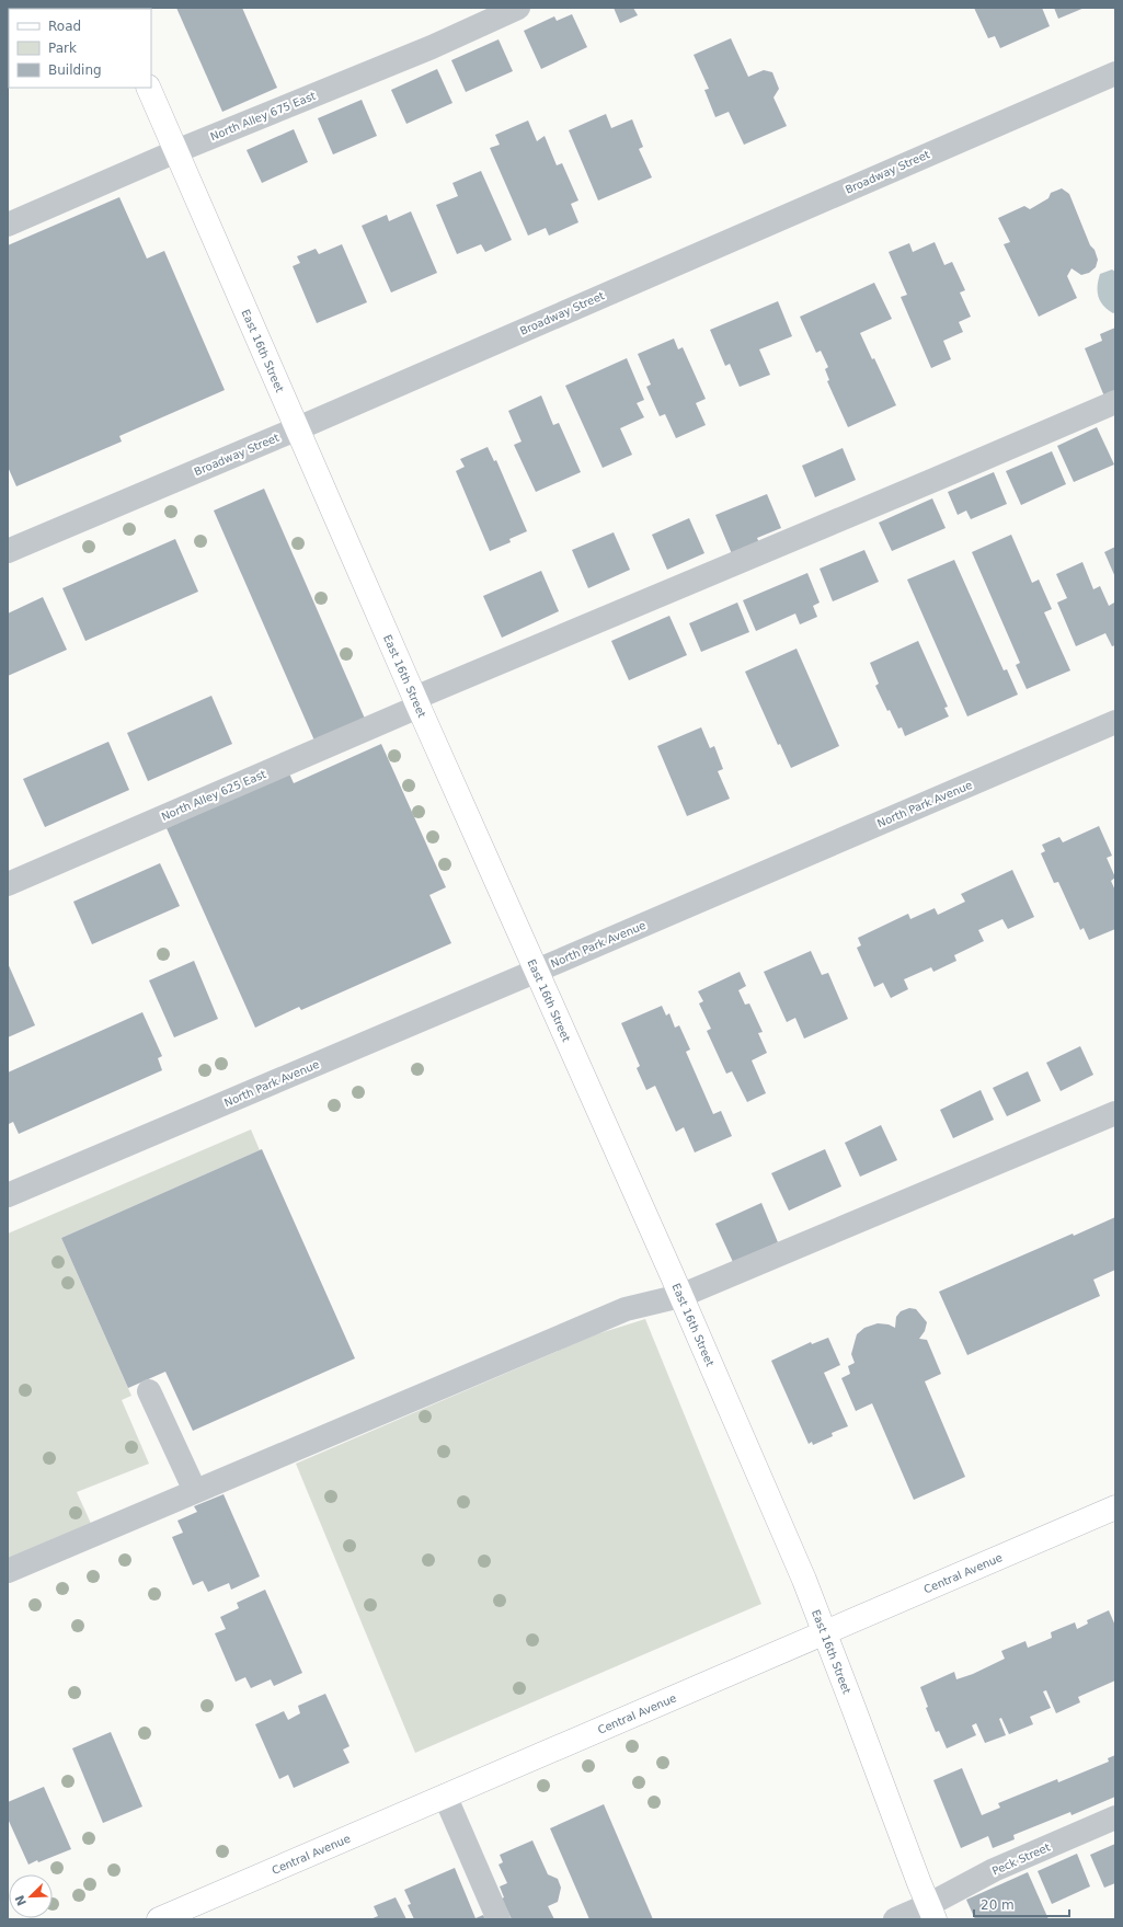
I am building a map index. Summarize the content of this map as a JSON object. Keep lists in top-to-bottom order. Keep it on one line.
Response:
{"streets":{"main road":["East 16th Street","Central Avenue"],"street":["North Alley 675 East","Broadway Street","North Alley 625 East","North Park Avenue","Peck Street"]},"crossings":[["North Alley 675 East","East 16th Street"],["Broadway Street","East 16th Street"],["East 16th Street","North Alley 625 East"],["East 16th Street","North Park Avenue"],["East 16th Street","Central Avenue"],["East 16th Street","Peck Street"]],"legend":["Road","Park","Building"],"scale_bar":"20 m","north":"bottom left"}
